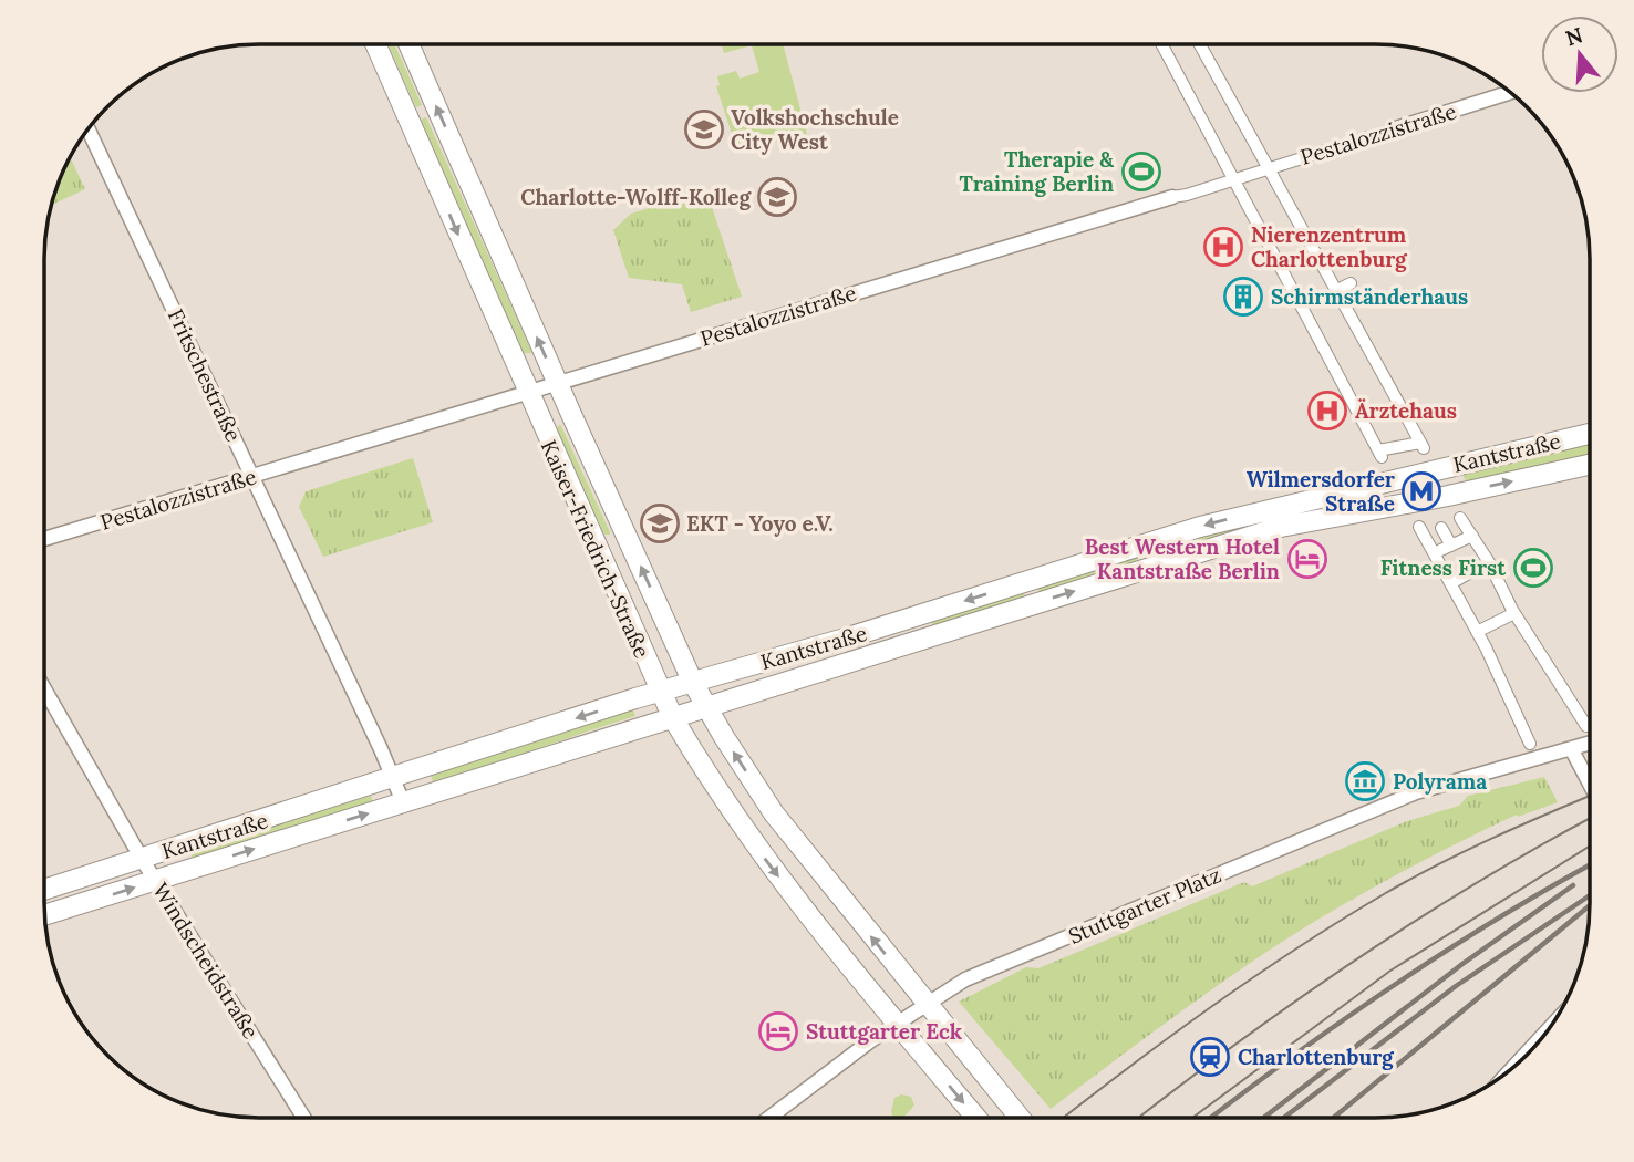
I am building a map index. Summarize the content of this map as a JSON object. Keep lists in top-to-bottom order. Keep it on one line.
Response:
{"streets":{"main road":["Kantstraße","Kaiser-Friedrich-Straße"],"street":["Pestalozzistraße","Fritschestraße","Stuttgarter Platz","Windscheidstraße"]},"crossings":[["Pestalozzistraße","Fritschestraße"],["Pestalozzistraße","Kaiser-Friedrich-Straße"],["Fritschestraße","Kantstraße"],["Kantstraße","Kaiser-Friedrich-Straße"],["Kantstraße","Windscheidstraße"],["Kaiser-Friedrich-Straße","Stuttgarter Platz"]],"places":{"school or university":["Volkshochschule City West","Charlotte-Wolff-Kolleg","EKT - Yoyo e.V."],"sports":["Therapie & Training Berlin","Fitness First"],"hospital":["Nierenzentrum Charlottenburg","Ärztehaus"],"building":["Schirmständerhaus"],"metro station":["Wilmersdorfer Straße"],"hotel":["Best Western Hotel Kantstraße Berlin","Stuttgarter Eck"],"museum":["Polyrama"],"station":["Charlottenburg"]},"north":"top"}
